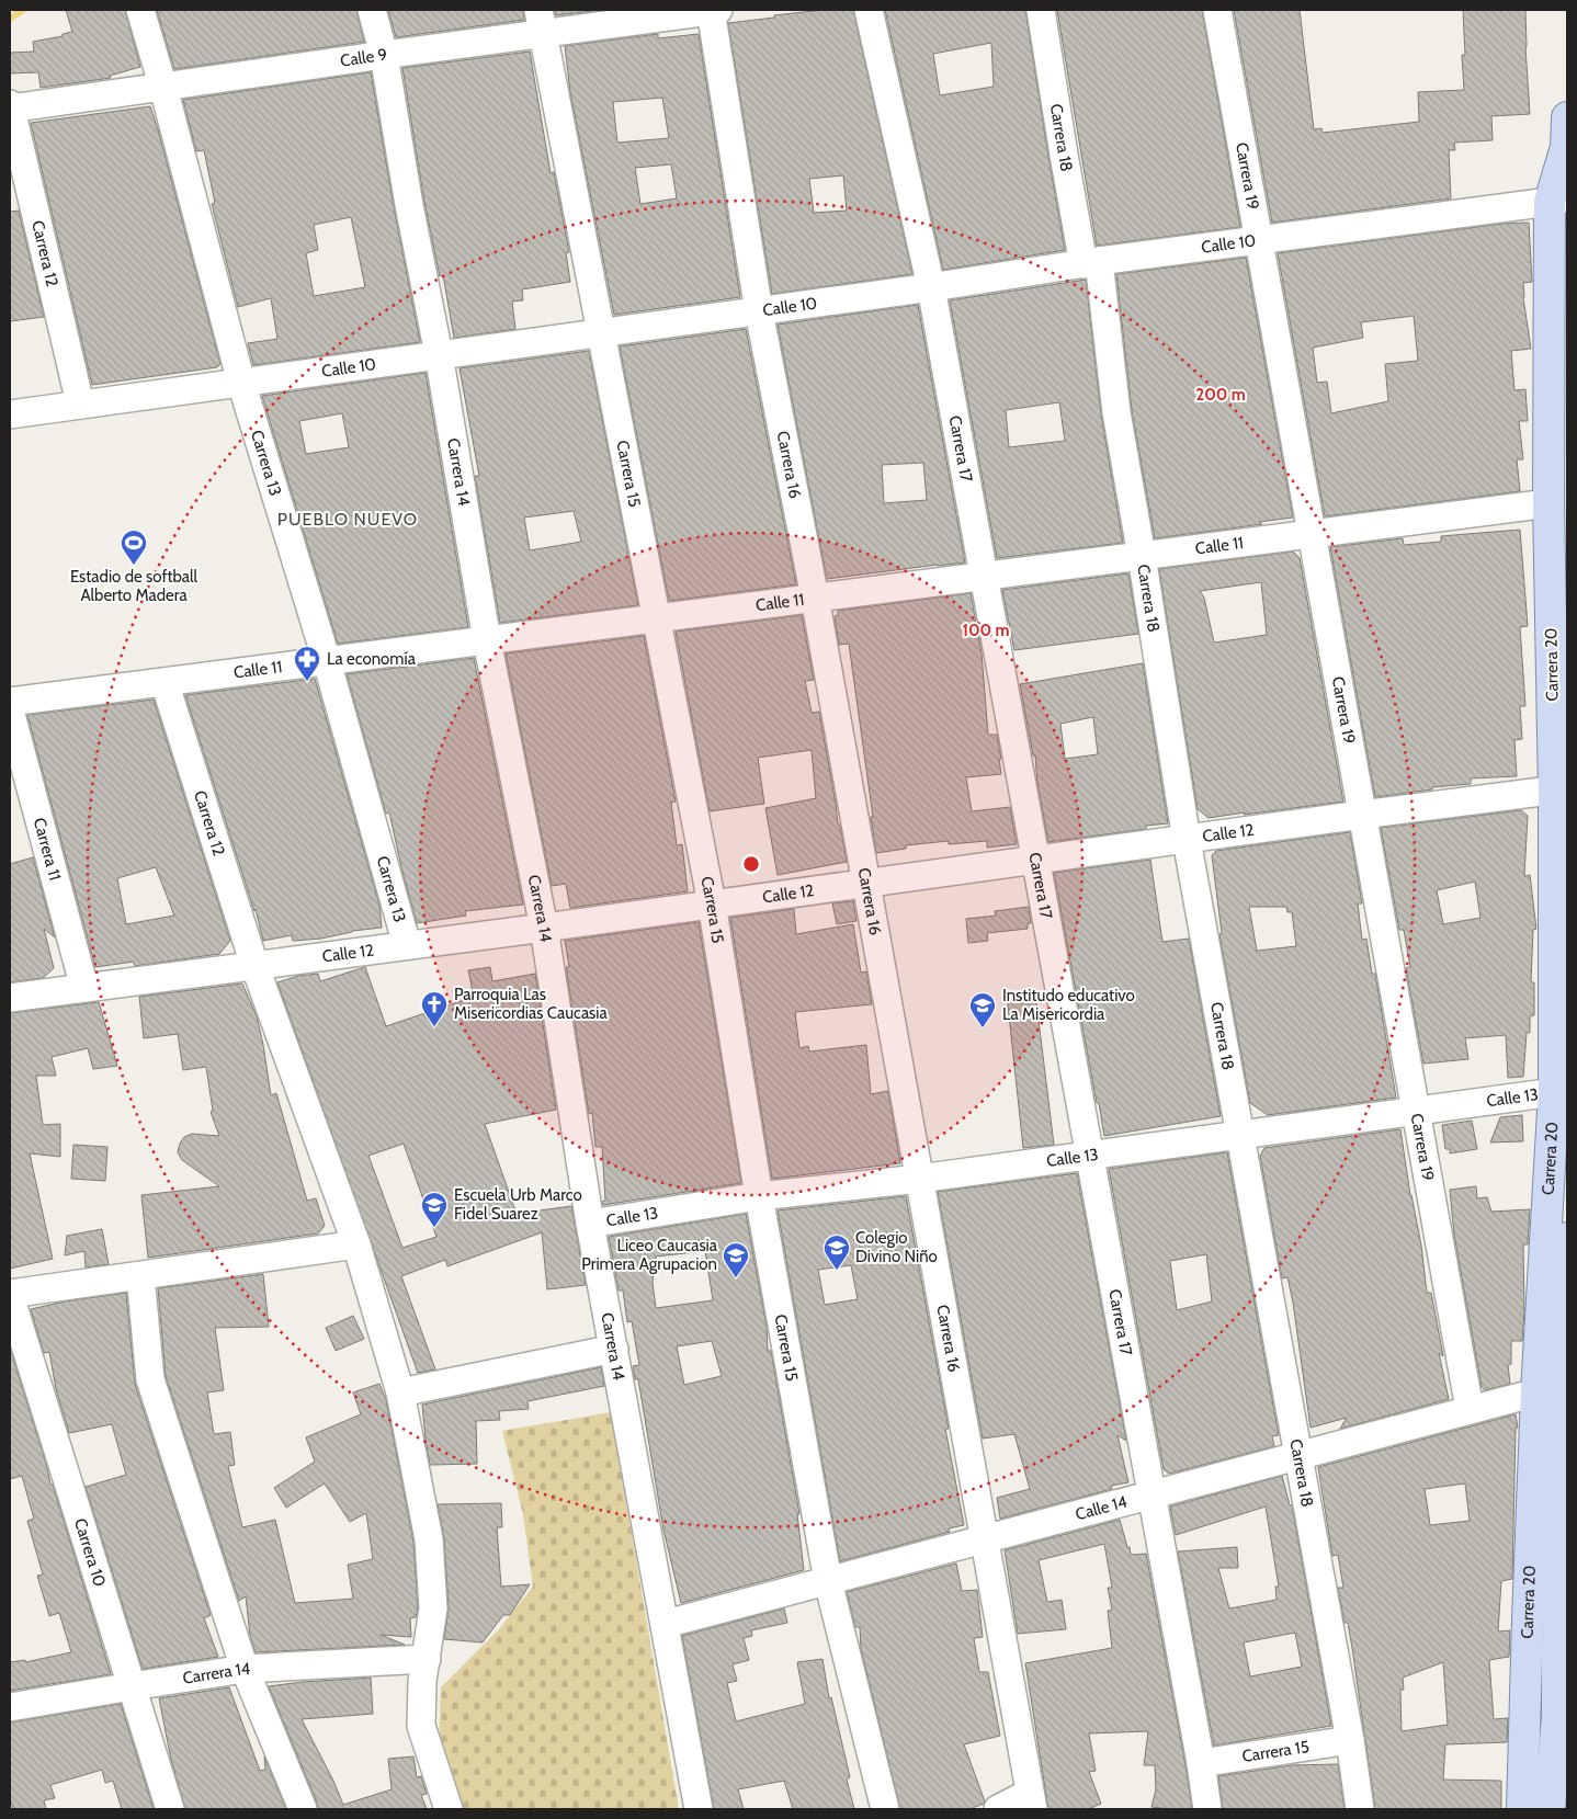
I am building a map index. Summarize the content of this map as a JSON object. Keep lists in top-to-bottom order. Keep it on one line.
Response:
{"streets":{"main road":["Carrera 20"],"street":["Calle 9","Carrera 18","Carrera 19","Calle 10","Carrera 12","Carrera 17","Carrera 13","Carrera 16","Carrera 14","Carrera 15","Calle 11","Calle 12","Carrera 11","Calle 13","Calle 14","Carrera 10"]},"crossings":[["Calle 9","Carrera 12"],["Calle 9","Carrera 13"],["Calle 9","Carrera 16"],["Calle 9","Carrera 14"],["Calle 9","Carrera 15"],["Carrera 18","Calle 10"],["Carrera 18","Carrera 15"],["Carrera 18","Calle 11"],["Carrera 18","Calle 12"],["Carrera 18","Calle 13"],["Carrera 18","Calle 14"],["Carrera 19","Calle 10"],["Carrera 19","Calle 11"],["Carrera 19","Calle 12"],["Carrera 19","Calle 13"],["Carrera 19","Calle 14"],["Calle 10","Carrera 12"],["Calle 10","Carrera 17"],["Calle 10","Carrera 13"],["Calle 10","Carrera 16"],["Calle 10","Carrera 14"],["Calle 10","Carrera 15"],["Calle 10","Carrera 20"],["Carrera 12","Carrera 14"],["Carrera 12","Calle 11"],["Carrera 12","Calle 12"],["Carrera 17","Carrera 15"],["Carrera 17","Calle 11"],["Carrera 17","Calle 12"],["Carrera 17","Calle 13"],["Carrera 17","Calle 14"],["Carrera 13","Calle 11"],["Carrera 13","Calle 12"],["Carrera 16","Calle 11"],["Carrera 16","Calle 12"],["Carrera 16","Calle 13"],["Carrera 16","Calle 14"],["Carrera 14","Calle 11"],["Carrera 14","Calle 12"],["Carrera 14","Calle 13"],["Carrera 14","Calle 14"],["Carrera 14","Carrera 10"],["Carrera 15","Calle 11"],["Carrera 15","Calle 12"],["Carrera 15","Calle 13"],["Carrera 15","Calle 14"],["Calle 11","Carrera 20"],["Carrera 20","Calle 12"],["Carrera 20","Calle 13"],["Carrera 20","Calle 14"],["Calle 12","Carrera 11"]],"districts":["PUEBLO NUEVO"],"places":{"sports":["Estadio de softball Alberto Madera"],"pharmacy":["La economía"],"church":["Parroquia Las Misericordias Caucasia"],"school or university":["Institudo educativo La Misericordia","Escuela Urb Marco Fidel Suarez","Colegio Divino Niño","Liceo Caucasia Primera Agrupacion"]},"rings":["200 m","100 m"]}
